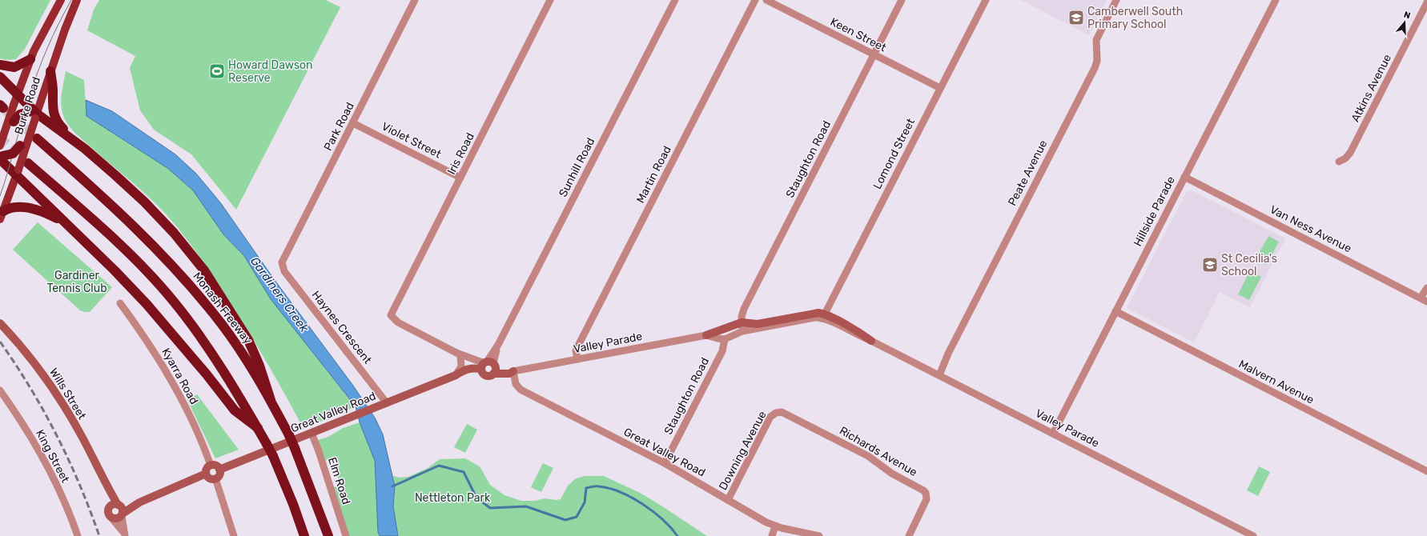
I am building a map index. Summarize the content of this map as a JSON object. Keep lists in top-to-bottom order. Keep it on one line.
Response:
{"streets":{"highway":["Monash Freeway"],"main road":["Burke Road"],"street":["Keen Street","Atkins Avenue","Park Road","Violet Street","Iris Road","Lomond Street","Staughton Road","Sunhill Road","Peate Avenue","Martin Road","Hillside Parade","Van Ness Avenue","Haynes Crescent","Valley Parade","Kyarra Road","Malvern Avenue","Wills Street","Great Valley Road","Downing Avenue","Richards Avenue","King Street","Elm Road"]},"crossings":[["Keen Street","Lomond Street"],["Keen Street","Staughton Road"],["Burke Road","Monash Freeway"],["Park Road","Violet Street"],["Park Road","Haynes Crescent"],["Violet Street","Iris Road"],["Iris Road","Valley Parade"],["Lomond Street","Valley Parade"],["Staughton Road","Valley Parade"],["Staughton Road","Great Valley Road"],["Sunhill Road","Valley Parade"],["Sunhill Road","Great Valley Road"],["Peate Avenue","Valley Parade"],["Martin Road","Valley Parade"],["Hillside Parade","Van Ness Avenue"],["Hillside Parade","Valley Parade"],["Hillside Parade","Malvern Avenue"],["Haynes Crescent","Great Valley Road"],["Valley Parade","Great Valley Road"],["Kyarra Road","Great Valley Road"],["Great Valley Road","Downing Avenue"],["Great Valley Road","Elm Road"],["Downing Avenue","Richards Avenue"]],"water":["Gardiners Creek"],"parks":["Gardiner Tennis Club","Nettleton Park"],"places":{"school or university":["Camberwell South Primary School","St Cecilia's School"],"sports":["Howard Dawson Reserve"]},"north":"top"}
